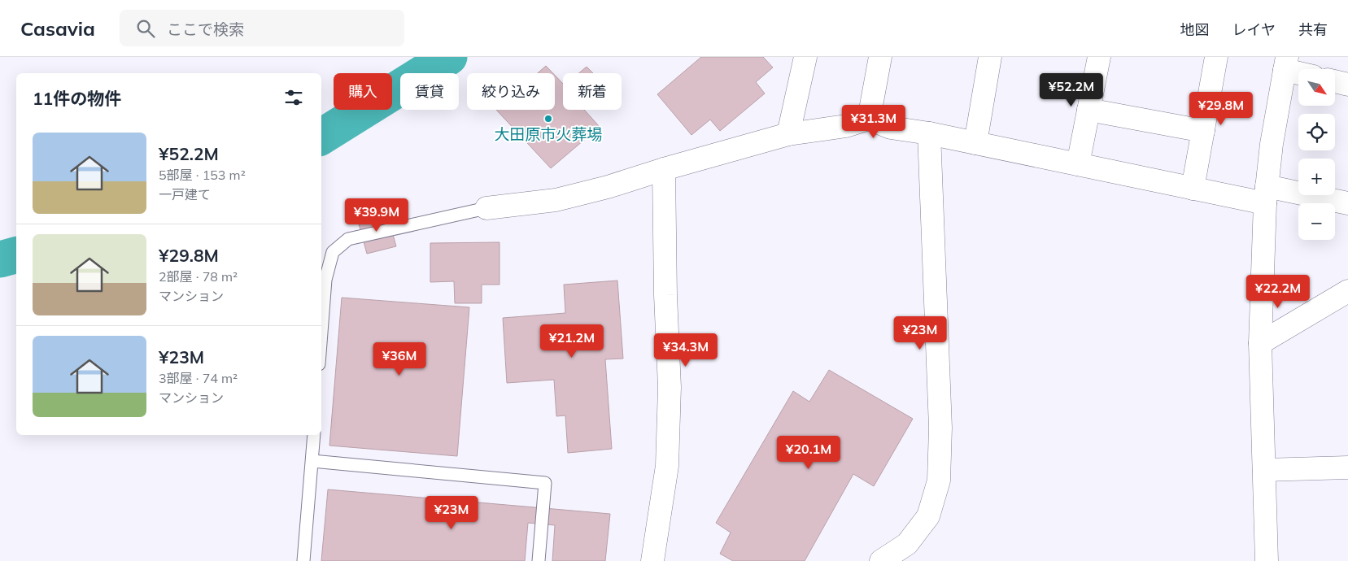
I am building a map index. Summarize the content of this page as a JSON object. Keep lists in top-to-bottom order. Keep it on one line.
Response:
{"places":["大田原市火葬場"],"north":"bottom right","page":{"header":"Casavia","search":"ここで検索","nav":["地図","レイヤ","共有"],"map_buttons":["+","−"],"price":["¥52.2M","¥29.8M","¥31.3M","¥39.9M","¥22.2M","¥23M","¥21.2M","¥34.3M","¥36M","¥20.1M","¥23M"],"chip":["購入","賃貸","絞り込み","新着"],"heading":"11件の物件","list":[{"name":"¥52.2M","note":"5部屋 · 153 m² · 一戸建て"},{"name":"¥29.8M","note":"2部屋 · 78 m² · マンション"},{"name":"¥23M","note":"3部屋 · 74 m² · マンション"}]}}
